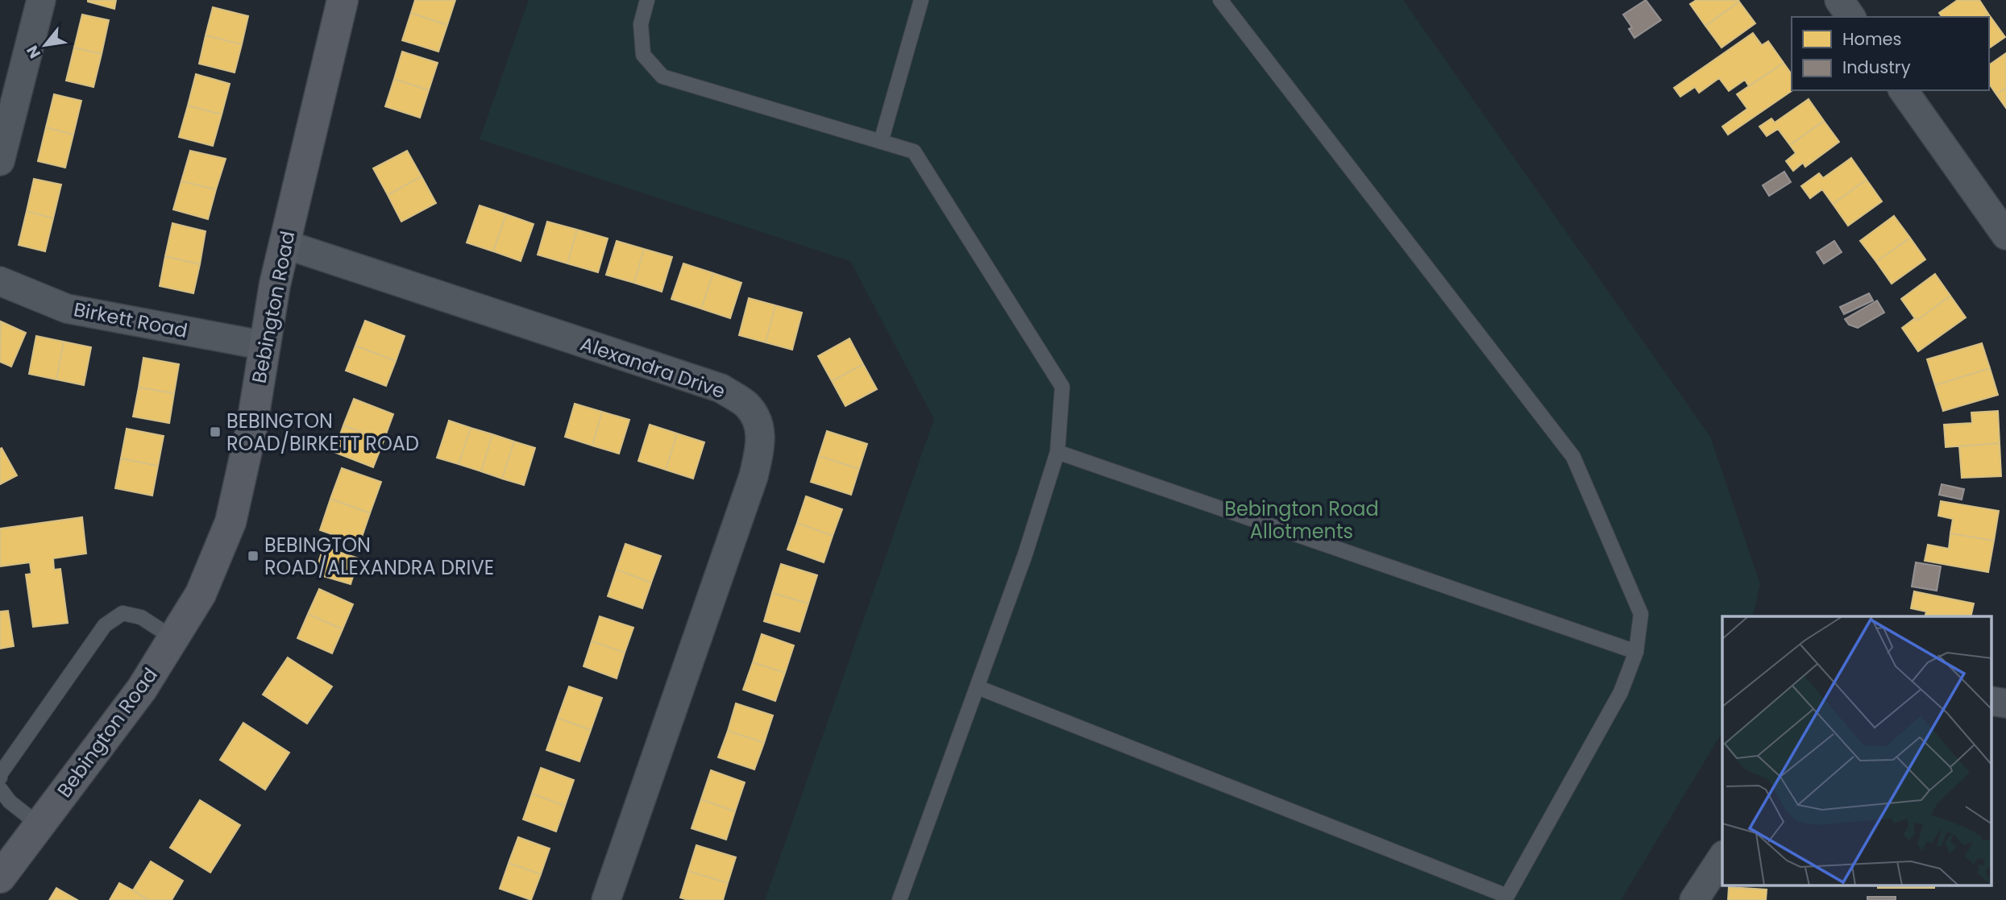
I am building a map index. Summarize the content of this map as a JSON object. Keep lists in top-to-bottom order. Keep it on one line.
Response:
{"streets":{"main road":["Bebington Road"],"street":["Birkett Road","Alexandra Drive"]},"crossings":[["Bebington Road","Birkett Road"],["Bebington Road","Alexandra Drive"]],"parks":["Bebington Road Allotments"],"places":{"transit":["BEBINGTON ROAD/BIRKETT ROAD","BEBINGTON ROAD/ALEXANDRA DRIVE"]},"legend":["Homes","Industry"],"north":"bottom left"}
